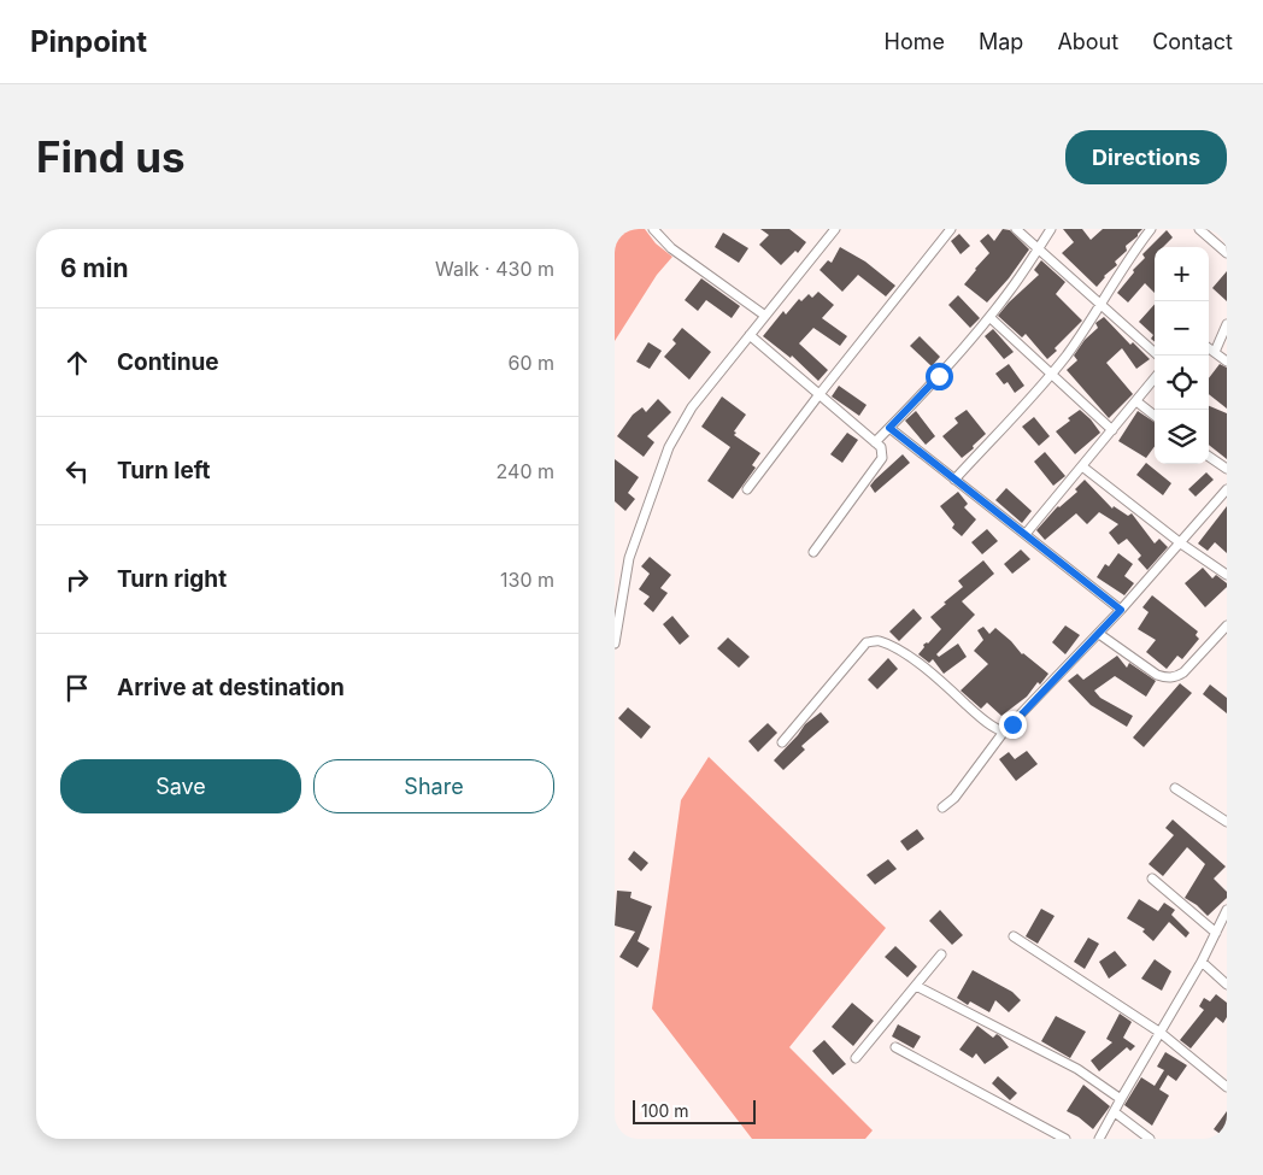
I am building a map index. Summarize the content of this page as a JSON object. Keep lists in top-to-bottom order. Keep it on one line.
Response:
{"scale_bar":"100 m","page":{"header":"Pinpoint","nav":["Home","Map","About","Contact"],"buttons":["Directions",["Save","Share"]],"title":"Find us","heading":["6 min","Walk · 430 m"],"map_buttons":["+","−"],"list":[["Continue","60 m"],["Turn left","240 m"],["Turn right","130 m"],"Arrive at destination"],"scale":"100 m"}}
